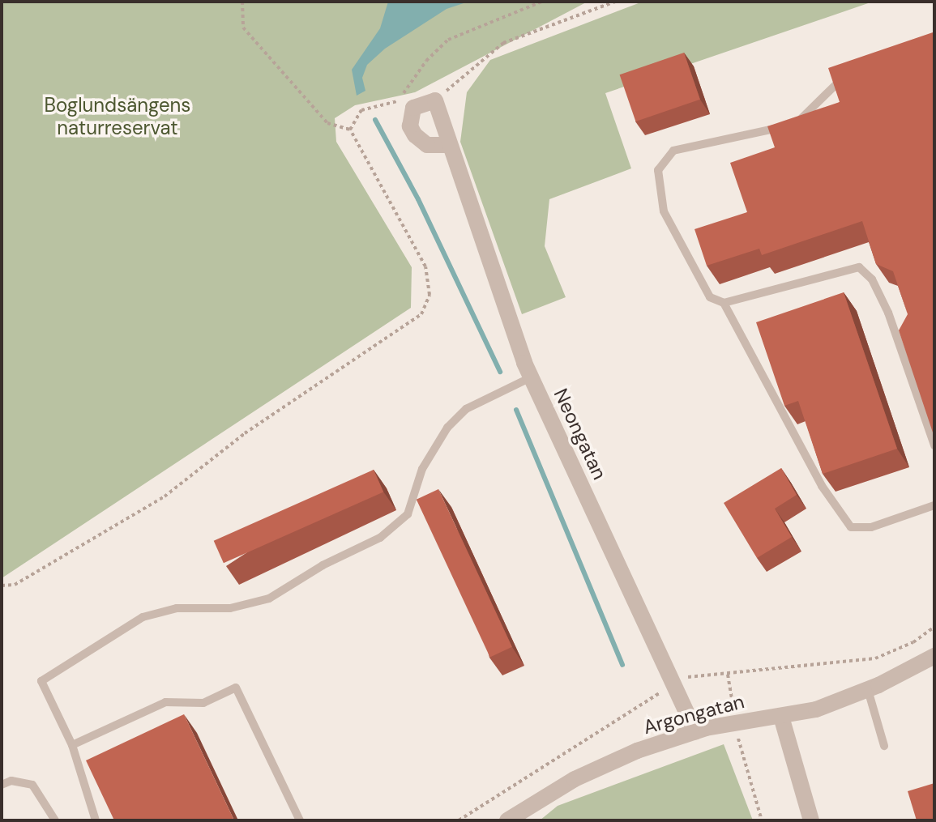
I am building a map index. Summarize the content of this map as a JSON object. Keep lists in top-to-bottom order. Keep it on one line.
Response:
{"streets":{"street":["Neongatan","Argongatan"]},"crossings":[["Neongatan","Argongatan"]],"parks":["Boglundsängens naturreservat"]}
